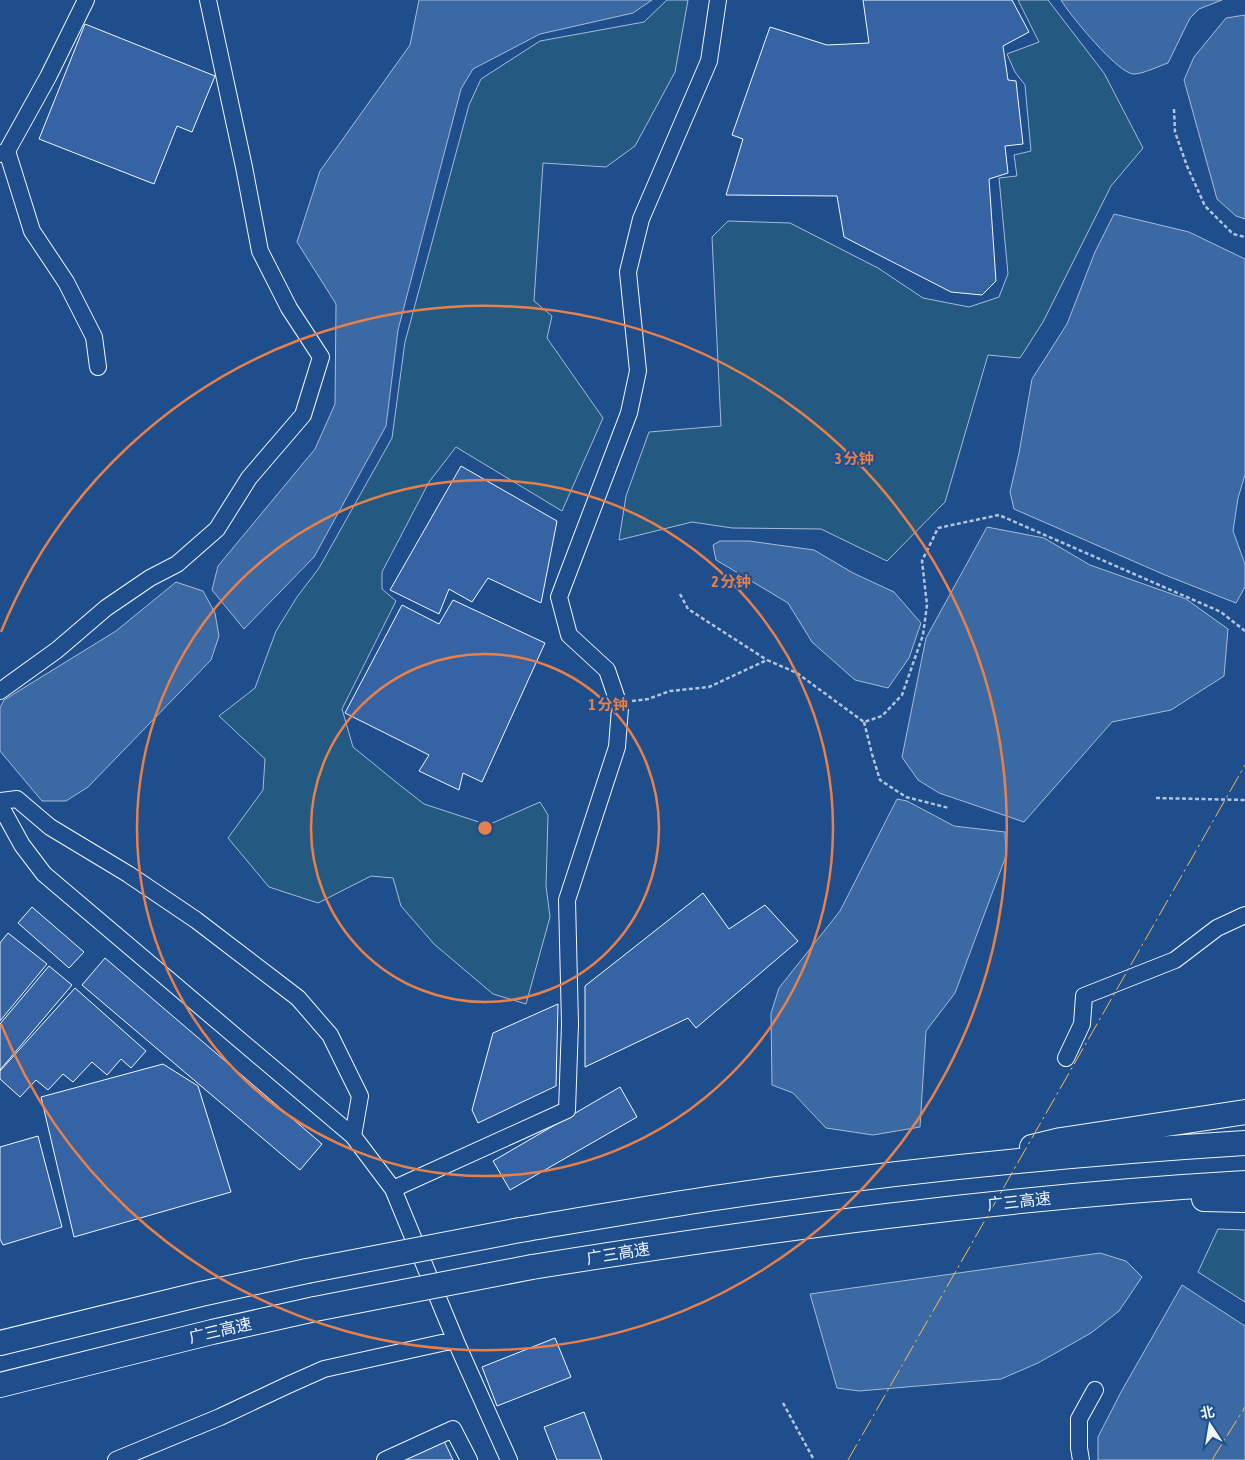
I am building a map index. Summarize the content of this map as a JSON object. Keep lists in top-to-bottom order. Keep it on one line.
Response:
{"streets":{"highway":["广三高速"]},"north":"top","rings":["3 分钟","2 分钟","1 分钟"]}
